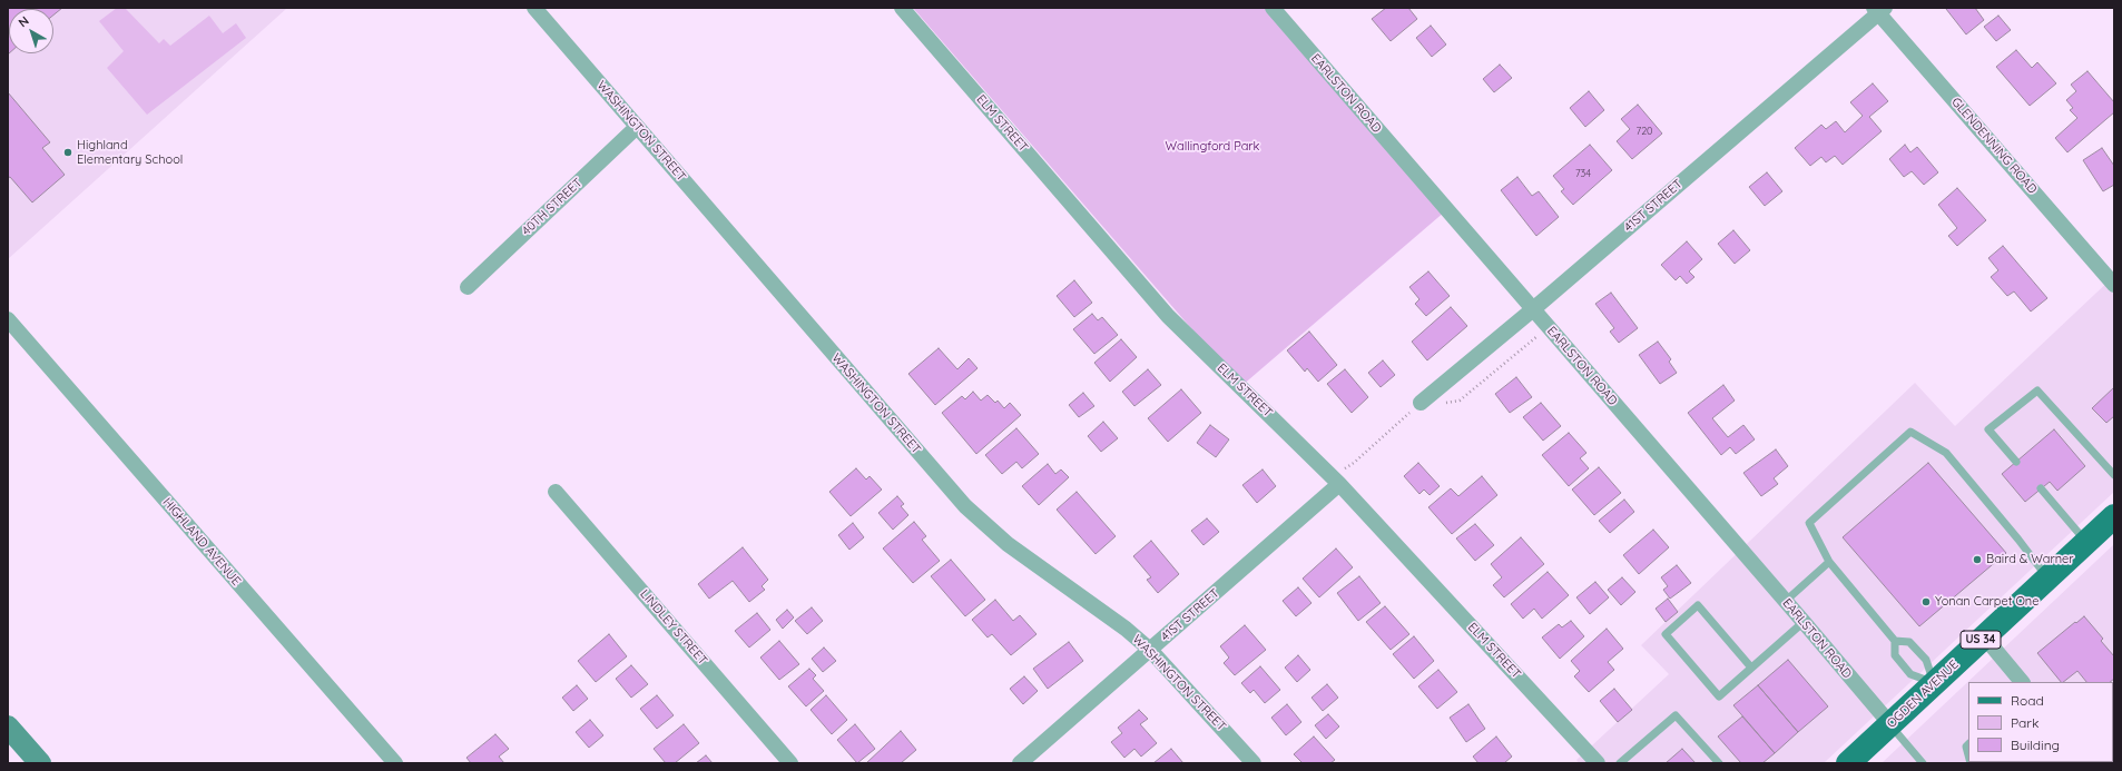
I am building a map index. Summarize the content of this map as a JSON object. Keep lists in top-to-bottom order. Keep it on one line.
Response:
{"streets":{"main road":["US 34","OGDEN AVENUE"],"street":["EARLSTON ROAD","ELM STREET","WASHINGTON STREET","GLENDENNING ROAD","41ST STREET","40TH STREET","HIGHLAND AVENUE","LINDLEY STREET"]},"crossings":[["EARLSTON ROAD","41ST STREET"],["EARLSTON ROAD","OGDEN AVENUE"],["ELM STREET","41ST STREET"],["WASHINGTON STREET","41ST STREET"],["WASHINGTON STREET","40TH STREET"],["GLENDENNING ROAD","41ST STREET"]],"parks":["Wallingford Park"],"places":["Highland Elementary School","Baird & Warner","Yonan Carpet One"],"house_numbers":["720","734"],"legend":["Road","Park","Building"],"north":"top left"}
